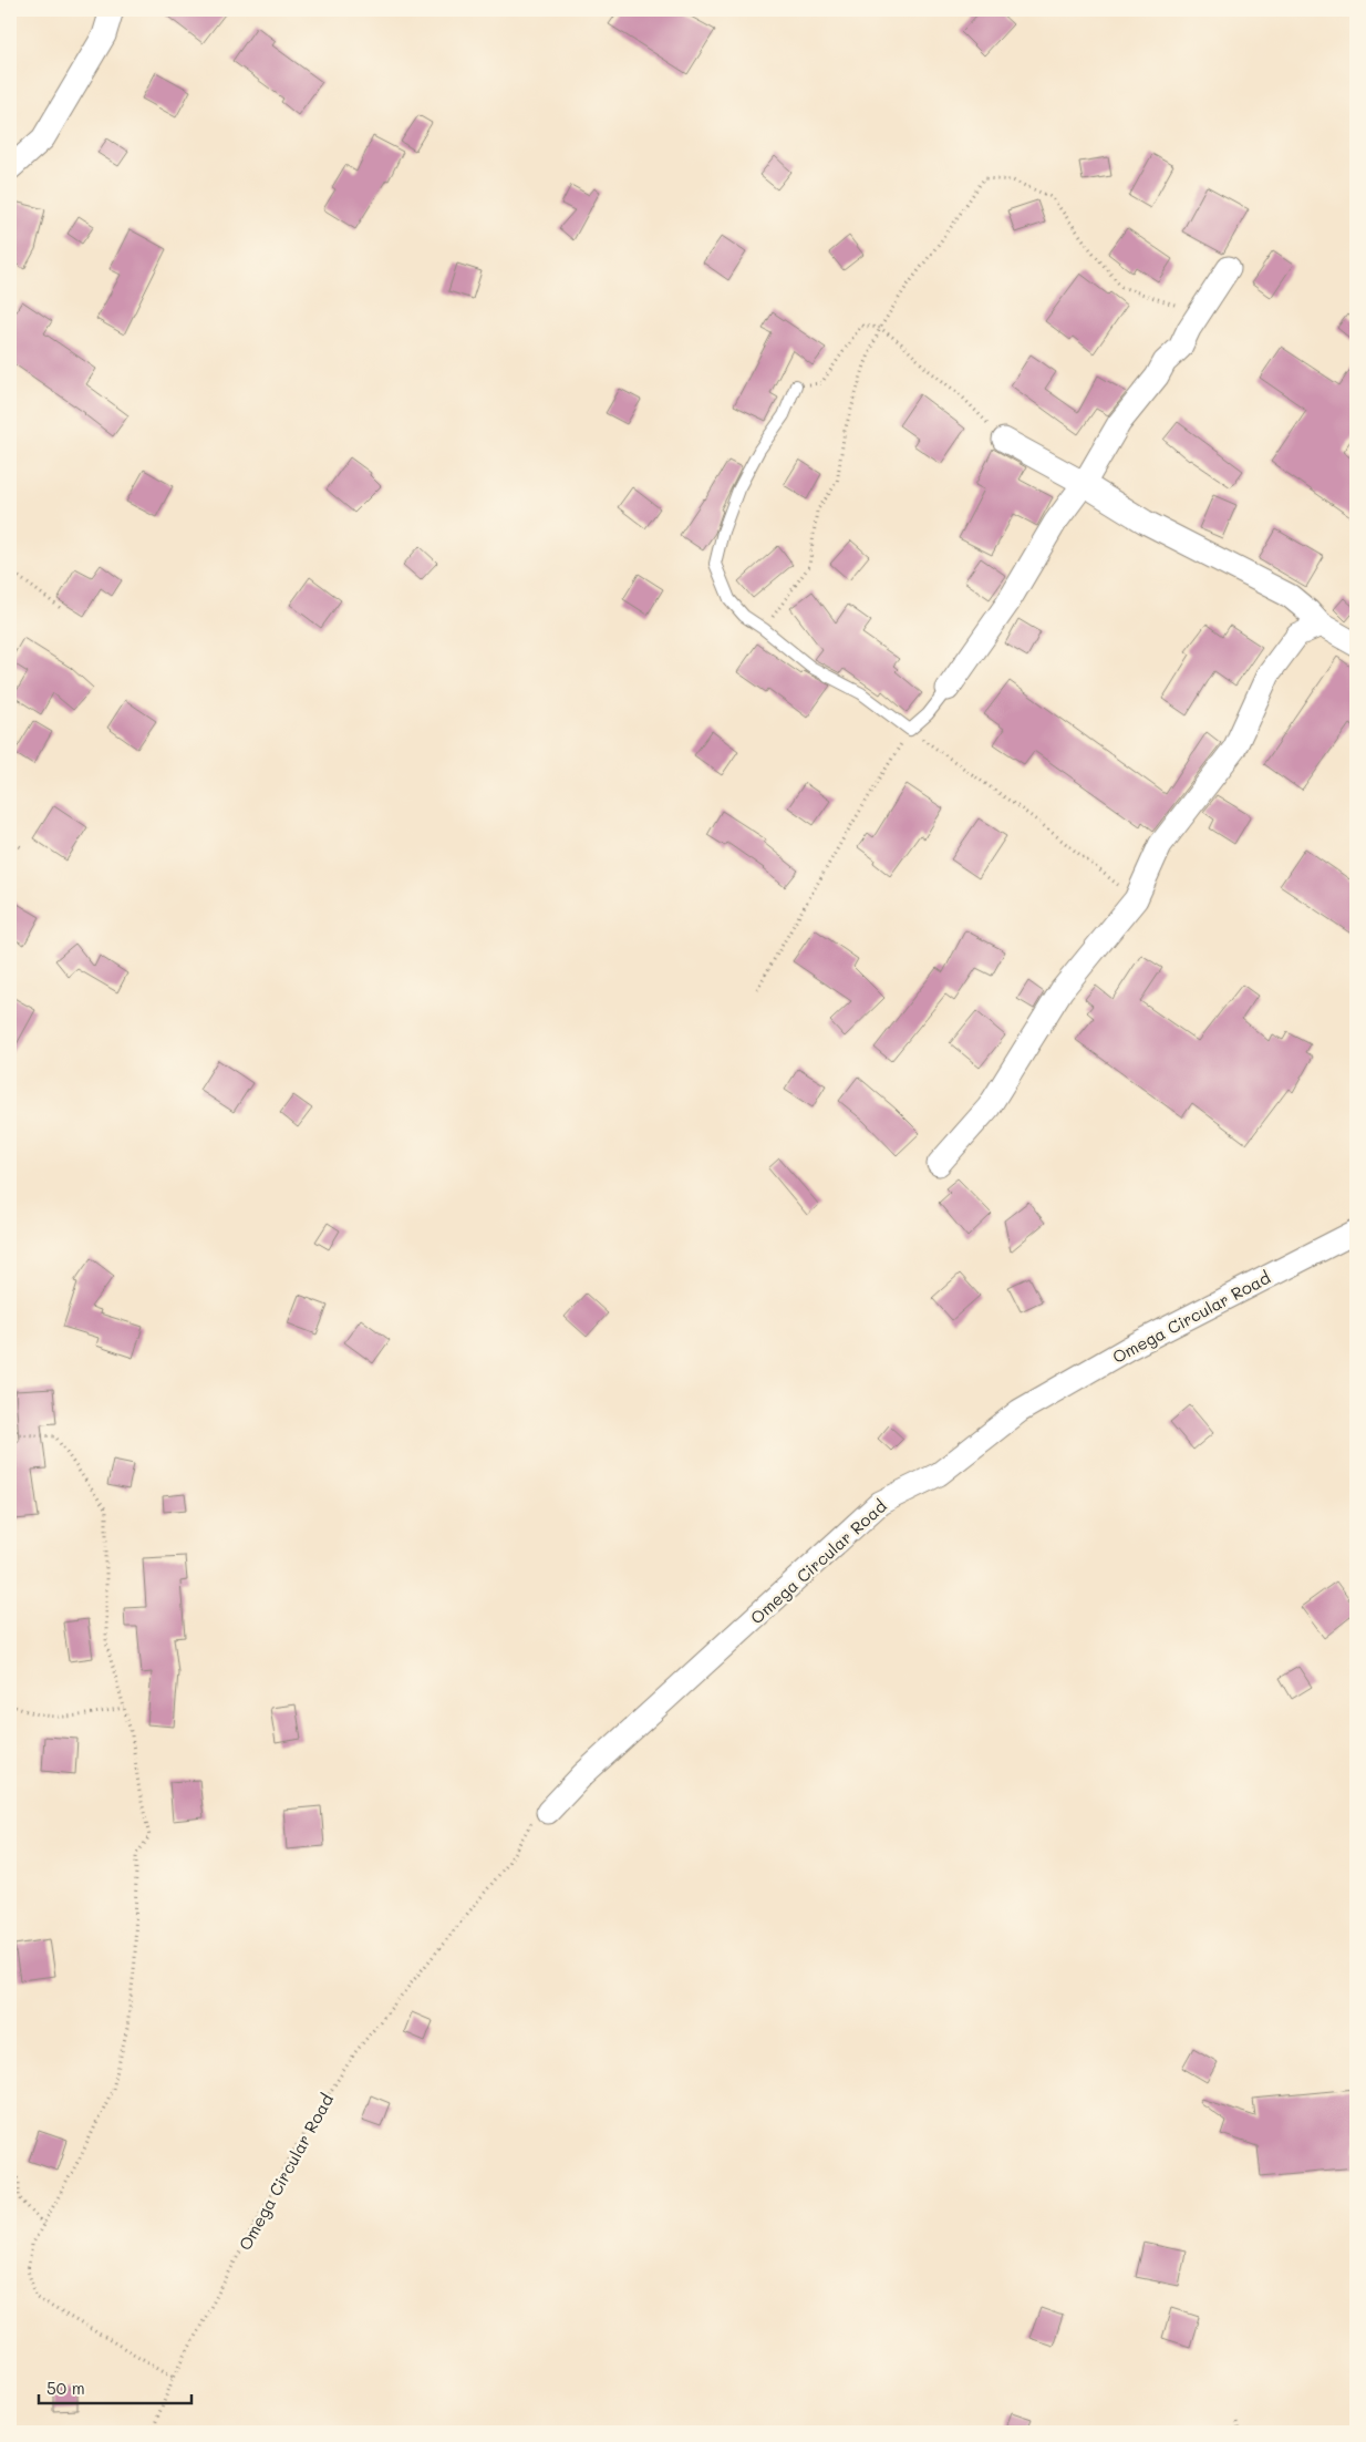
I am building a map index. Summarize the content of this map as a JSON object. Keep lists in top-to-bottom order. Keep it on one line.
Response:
{"streets":{"street":["Omega Circular Road"]},"scale_bar":"50 m"}
